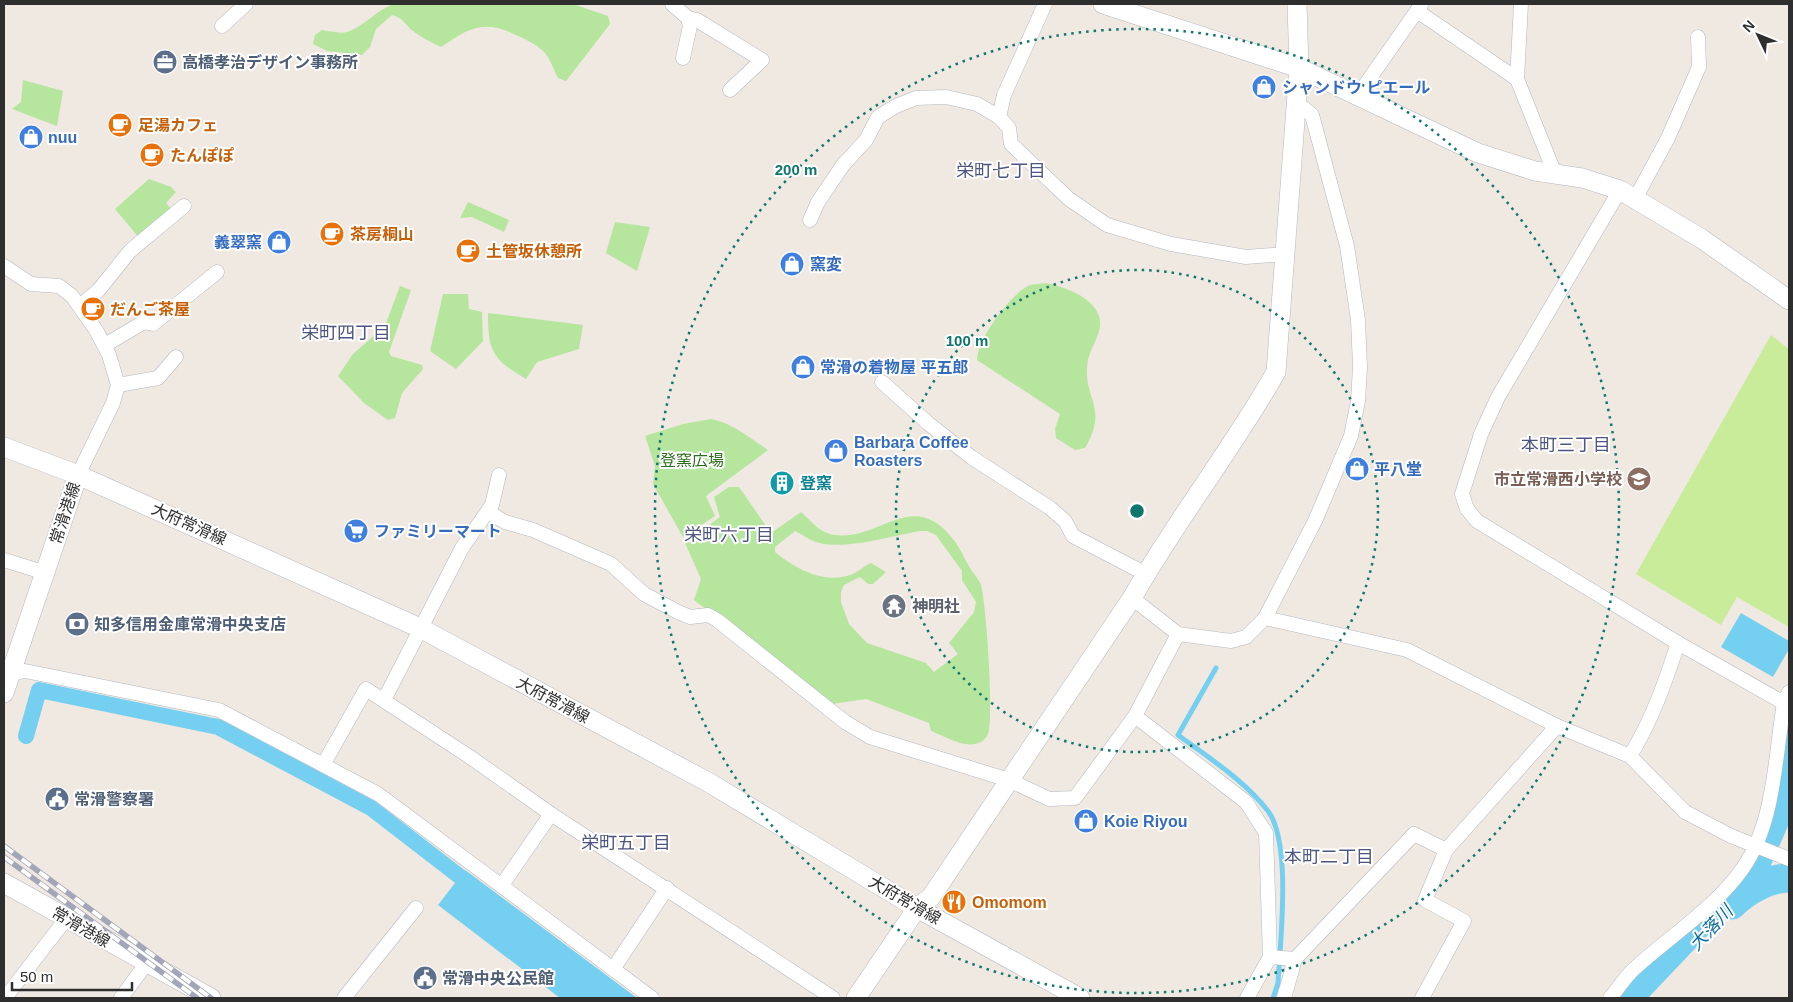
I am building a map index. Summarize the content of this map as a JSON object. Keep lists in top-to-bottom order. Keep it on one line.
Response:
{"streets":{"street":["常滑港線","大府常滑線"]},"crossings":[["常滑港線","大府常滑線"]],"districts":["栄町七丁目","栄町四丁目","本町三丁目","栄町六丁目","栄町五丁目","本町二丁目"],"water":["大落川"],"parks":["登窯広場"],"places":{"office":["高橋孝治デザイン事務所"],"shop":["シャンドウ ピエール","nuu","義翠窯","窯変","常滑の着物屋 平五郎","Barbara Coffee Roasters","平八堂","Koie Riyou"],"cafe":["足湯カフェ","たんぽぽ","茶房桐山","土管坂休憩所","だんご茶屋"],"school or university":["市立常滑西小学校"],"building":["登窯"],"supermarket":["ファミリーマート"],"temple":["神明社"],"bank":["知多信用金庫常滑中央支店"],"public building":["常滑警察署","常滑中央公民館"],"restaurant":["Omomom"]},"scale_bar":"50 m","north":"top left","rings":["200 m","100 m"]}
